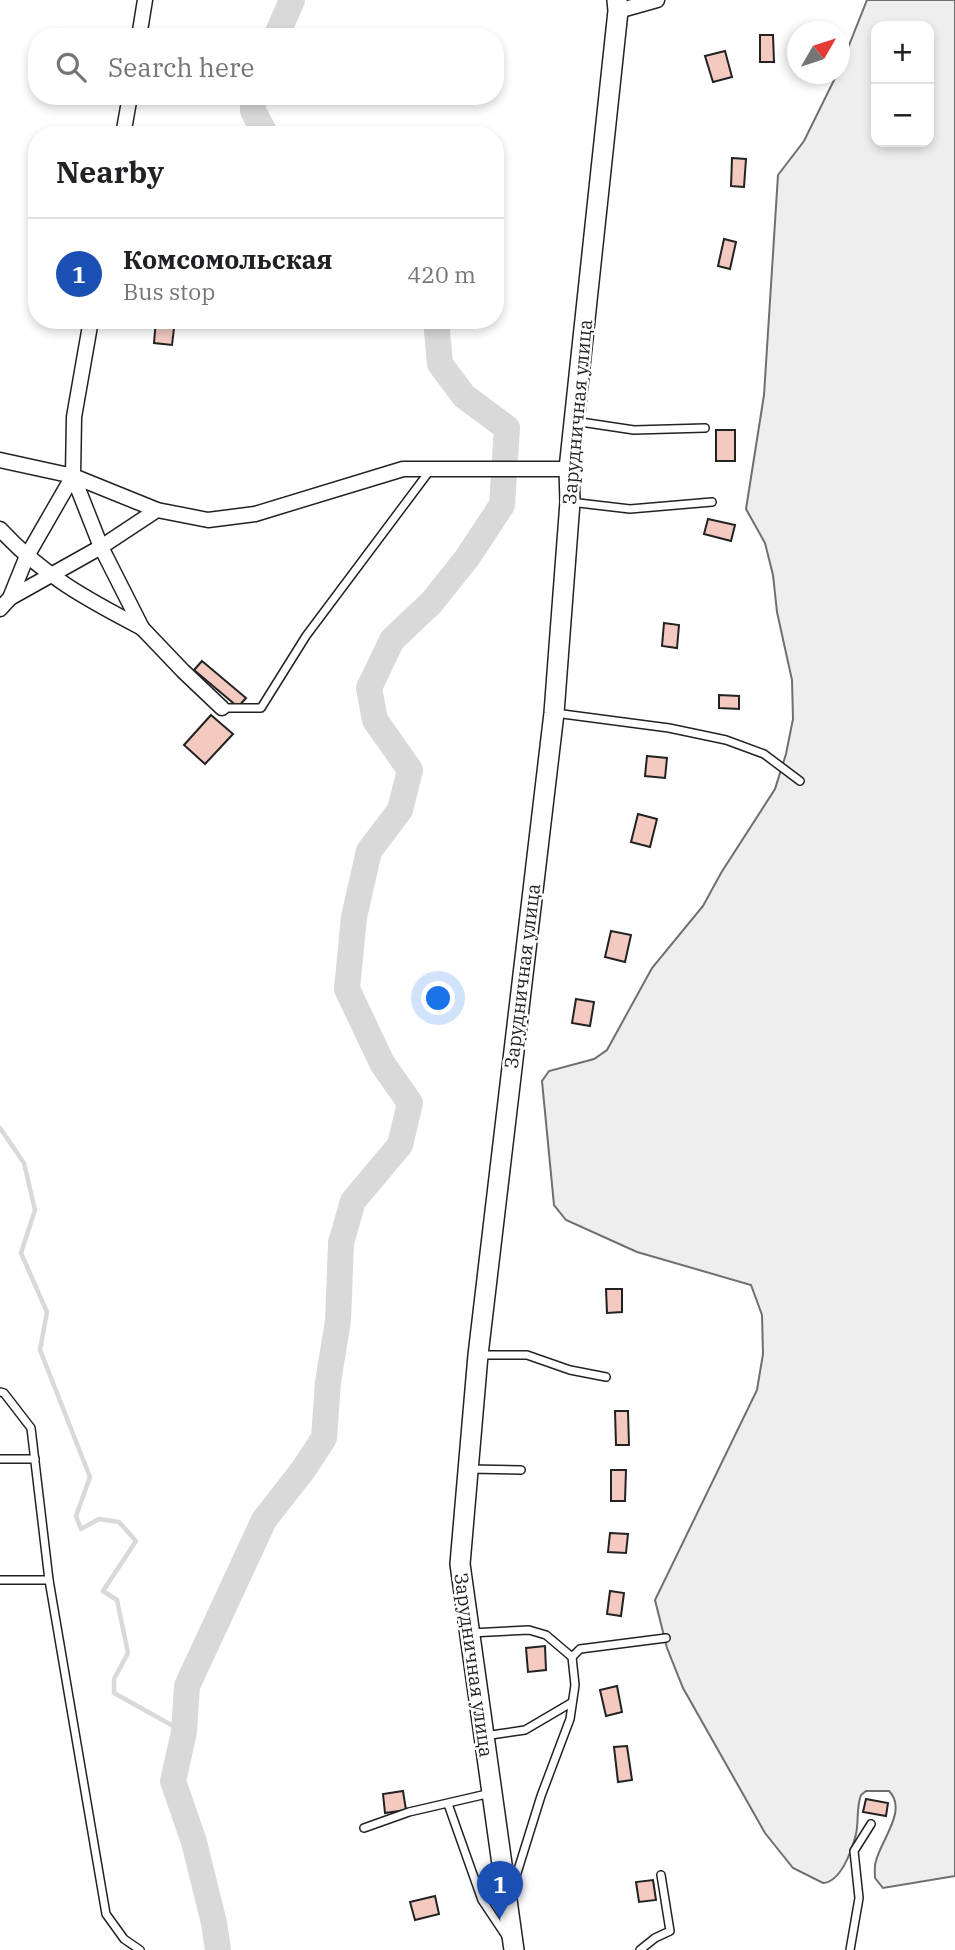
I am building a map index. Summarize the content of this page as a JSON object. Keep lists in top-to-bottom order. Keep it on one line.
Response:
{"streets":{"street":["Зарудничная улица"]},"north":"top right","page":{"map_buttons":["+","−"],"search":"Search here","heading":"Nearby","list":[{"mark":"1","name":"Комсомольская","note":"Bus stop","value":"420 m"}],"pins":"1"}}
